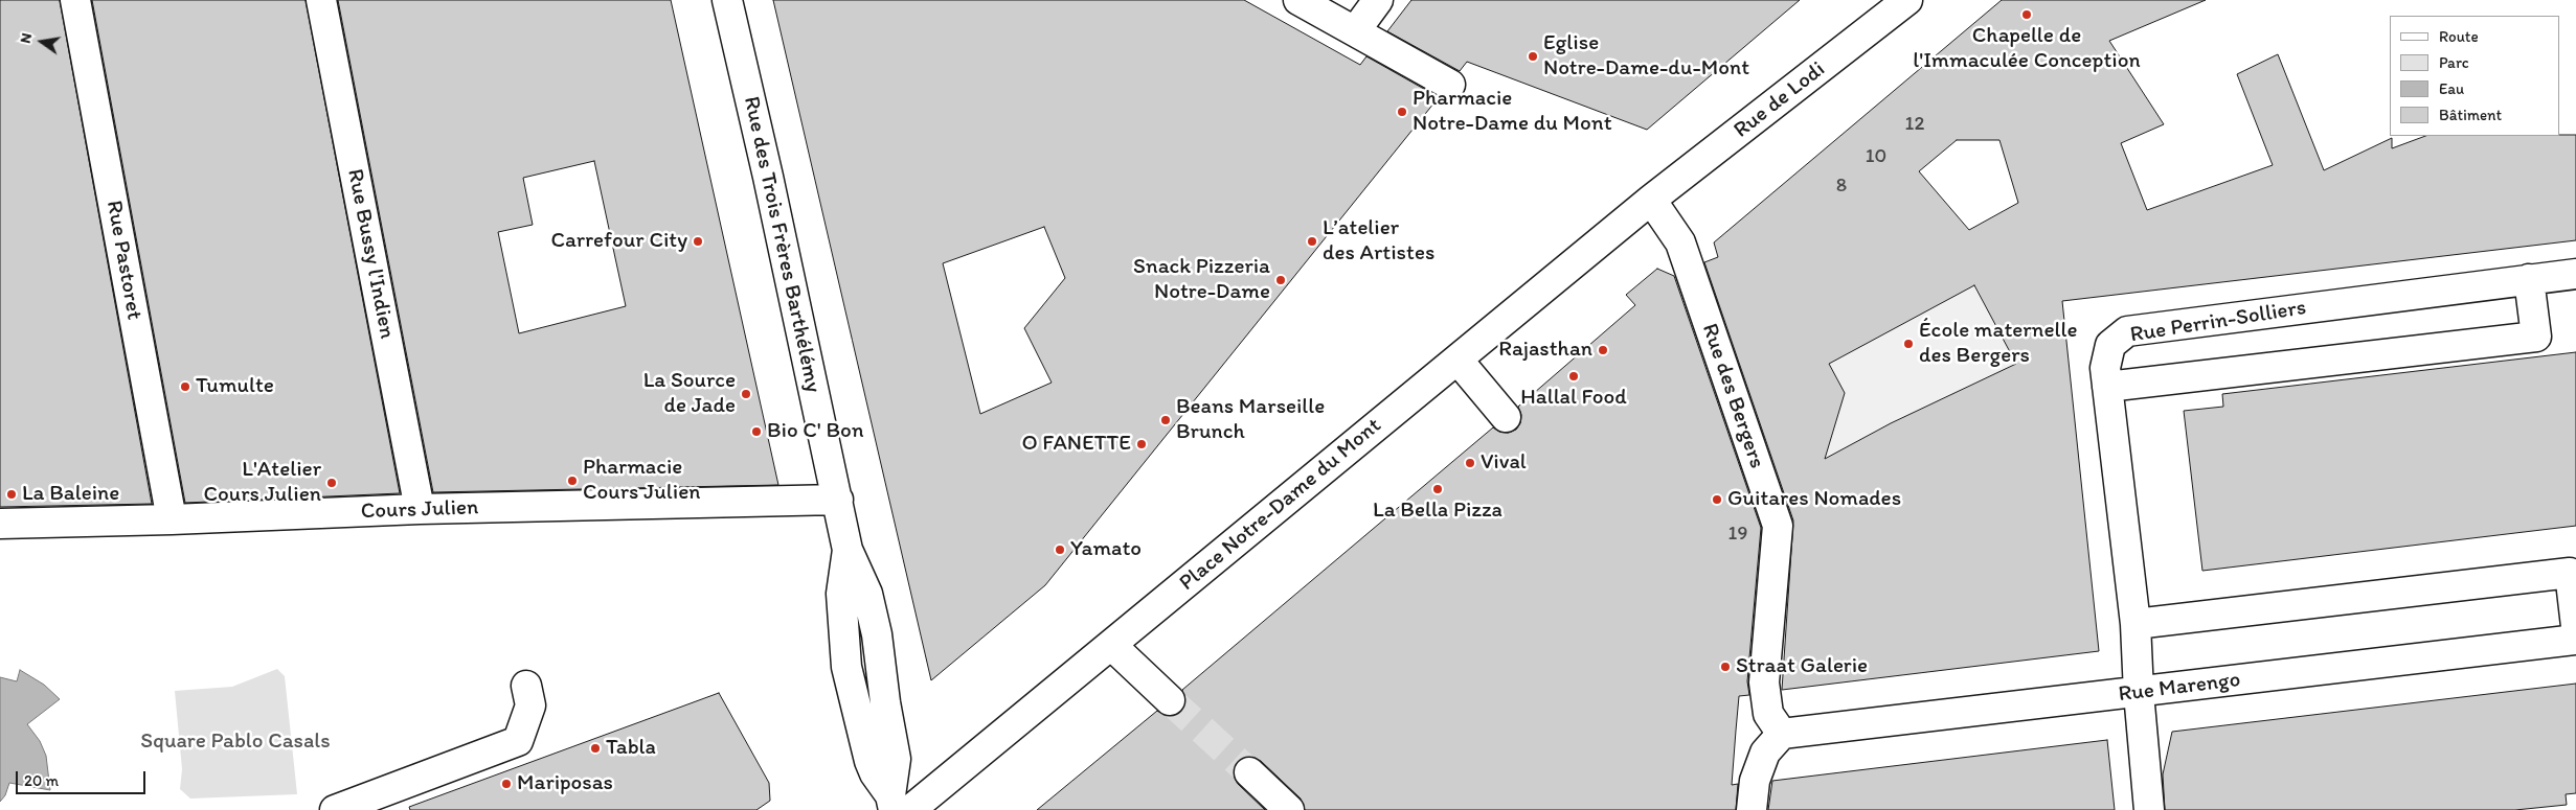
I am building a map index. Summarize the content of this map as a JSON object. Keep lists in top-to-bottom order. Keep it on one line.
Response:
{"streets":{"street":["Rue de Lodi","Rue des Trois Frères Barthélémy","Rue Bussy l'Indien","Rue Pastoret","Rue Perrin-Solliers","Rue des Bergers","Place Notre-Dame du Mont","Cours Julien","Rue Marengo"]},"crossings":[["Rue de Lodi","Rue des Bergers"],["Rue de Lodi","Place Notre-Dame du Mont"],["Rue des Trois Frères Barthélémy","Place Notre-Dame du Mont"],["Rue des Trois Frères Barthélémy","Cours Julien"],["Rue Bussy l'Indien","Cours Julien"],["Rue Pastoret","Cours Julien"],["Rue Perrin-Solliers","Rue Marengo"],["Rue des Bergers","Place Notre-Dame du Mont"],["Rue des Bergers","Rue Marengo"]],"parks":["Square Pablo Casals"],"places":["Chapelle de l'Immaculée Conception","Eglise Notre-Dame-du-Mont","Pharmacie Notre-Dame du Mont","Carrefour City","L’atelier des Artistes","Snack Pizzeria Notre-Dame","École maternelle des Bergers","Rajasthan","Hallal Food","Tumulte","La Source de Jade","Beans Marseille Brunch","Bio C' Bon","O FANETTE","Vival","Pharmacie Cours Julien","L'Atelier Cours Julien","La Bella Pizza","La Baleine","Guitares Nomades","Yamato","Straat Galerie","Tabla","Mariposas"],"house_numbers":["12","10","8","19"],"legend":["Route","Parc","Eau","Bâtiment"],"scale_bar":"20 m","north":"left"}
